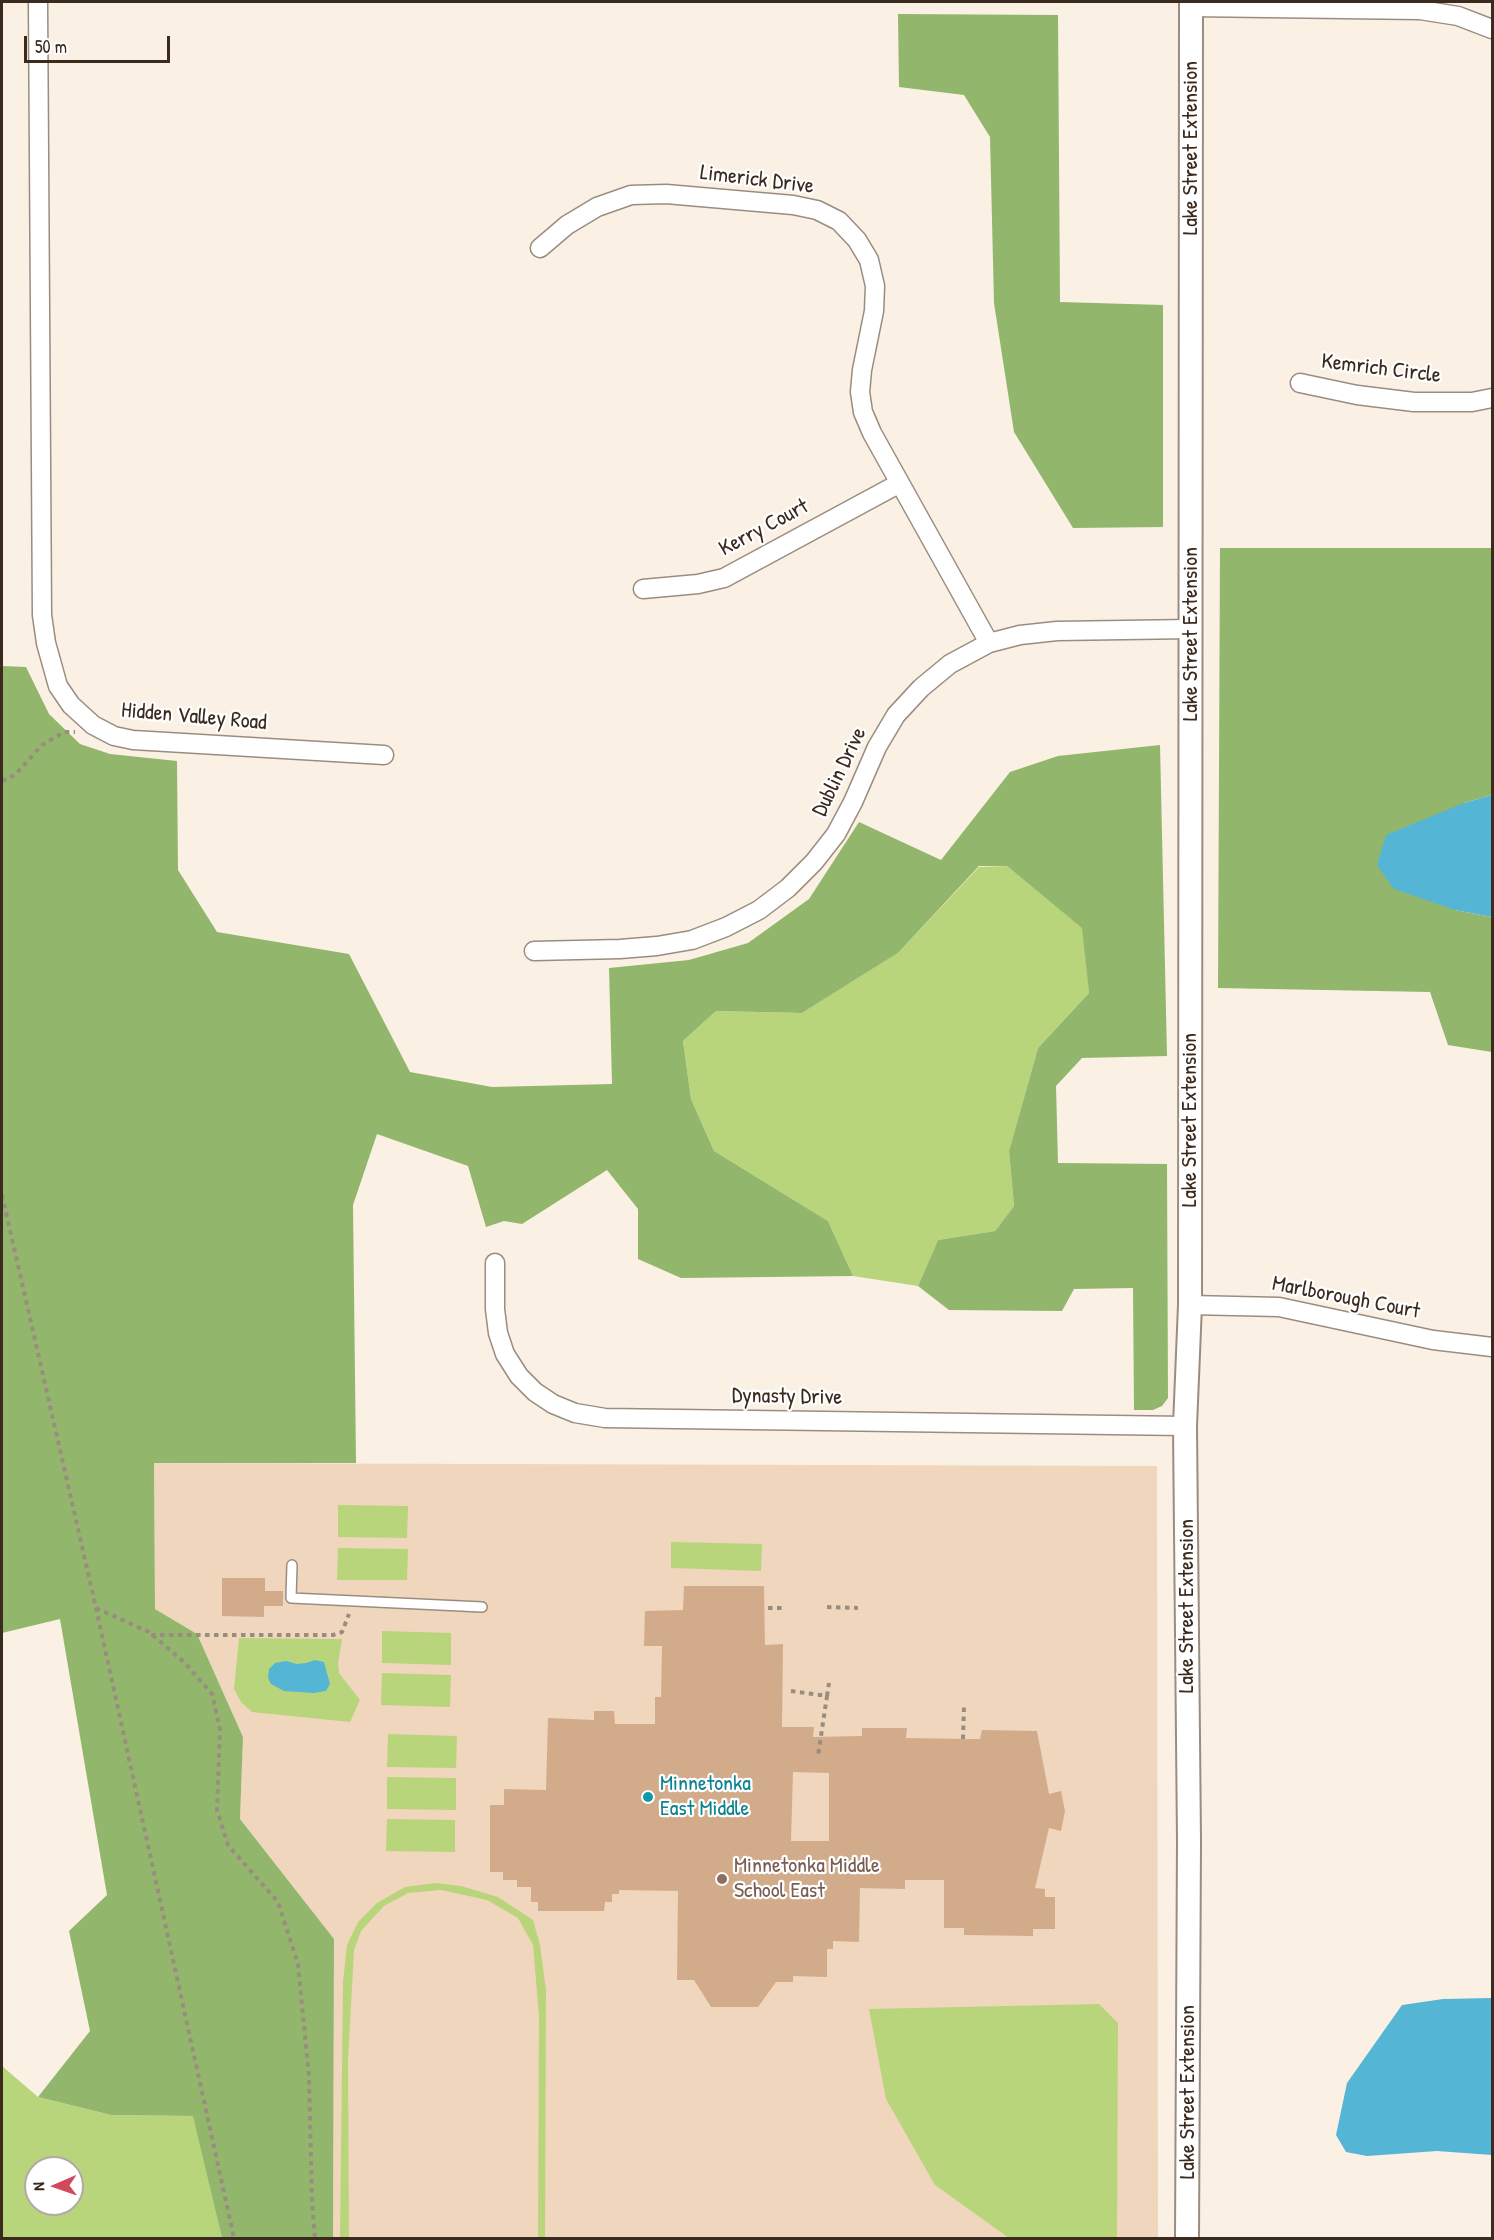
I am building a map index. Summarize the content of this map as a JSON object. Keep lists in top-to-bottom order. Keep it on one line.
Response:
{"streets":{"street":["Lake Street Extension","Limerick Drive","Kemrich Circle","Kerry Court","Hidden Valley Road","Dublin Drive","Marlborough Court","Dynasty Drive"]},"crossings":[["Lake Street Extension","Dublin Drive"],["Lake Street Extension","Marlborough Court"],["Lake Street Extension","Dynasty Drive"],["Limerick Drive","Kerry Court"],["Limerick Drive","Dublin Drive"]],"places":["Minnetonka East Middle","Minnetonka Middle School East"],"scale_bar":"50 m","north":"left"}
